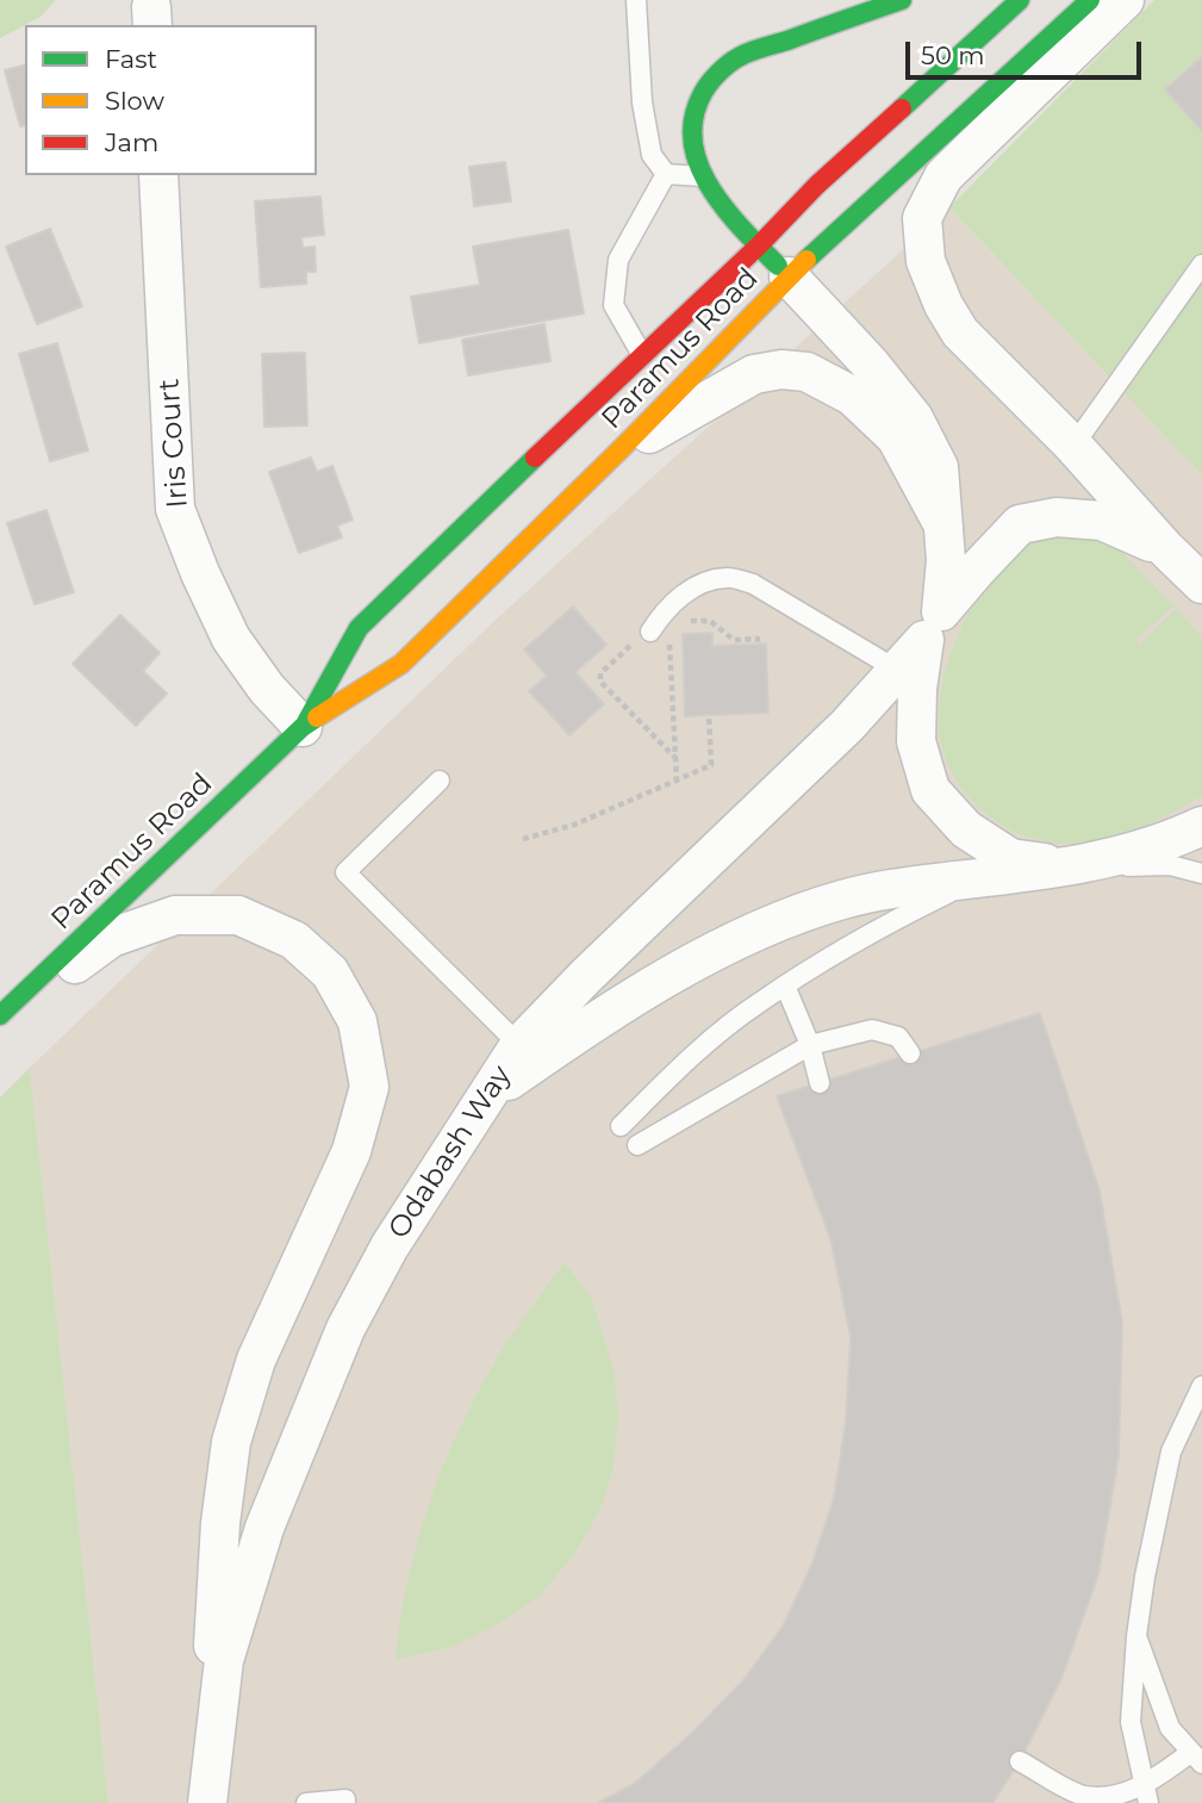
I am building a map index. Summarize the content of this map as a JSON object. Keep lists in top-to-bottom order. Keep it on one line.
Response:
{"streets":{"main road":["Paramus Road"],"street":["Iris Court","Odabash Way"]},"crossings":[["Paramus Road","Iris Court"]],"legend":["Fast","Slow","Jam"],"scale_bar":"50 m"}
